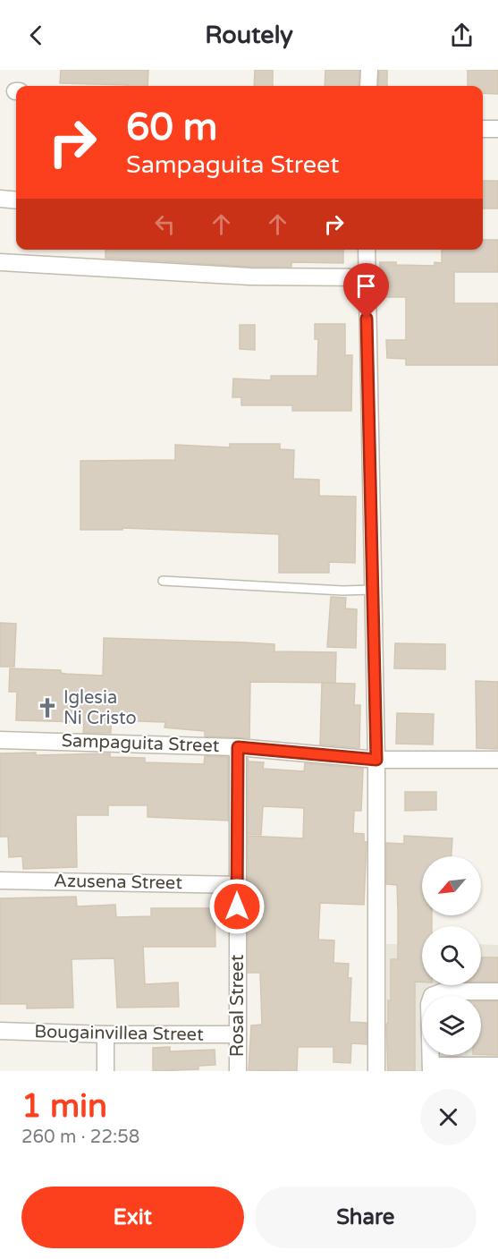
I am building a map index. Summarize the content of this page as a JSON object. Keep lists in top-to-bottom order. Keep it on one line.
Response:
{"streets":{"street":["Sampaguita Street","Azusena Street","Rosal Street","Bougainvillea Street"]},"crossings":[["Sampaguita Street","Rosal Street"],["Azusena Street","Rosal Street"],["Rosal Street","Bougainvillea Street"]],"places":{"church":["Iglesia Ni Cristo"]},"north":"bottom left","page":{"header":"Routely","turn":["60 m","Sampaguita Street"],"heading":["1 min","260 m · 22:58"],"buttons":["Exit","Share"]}}
